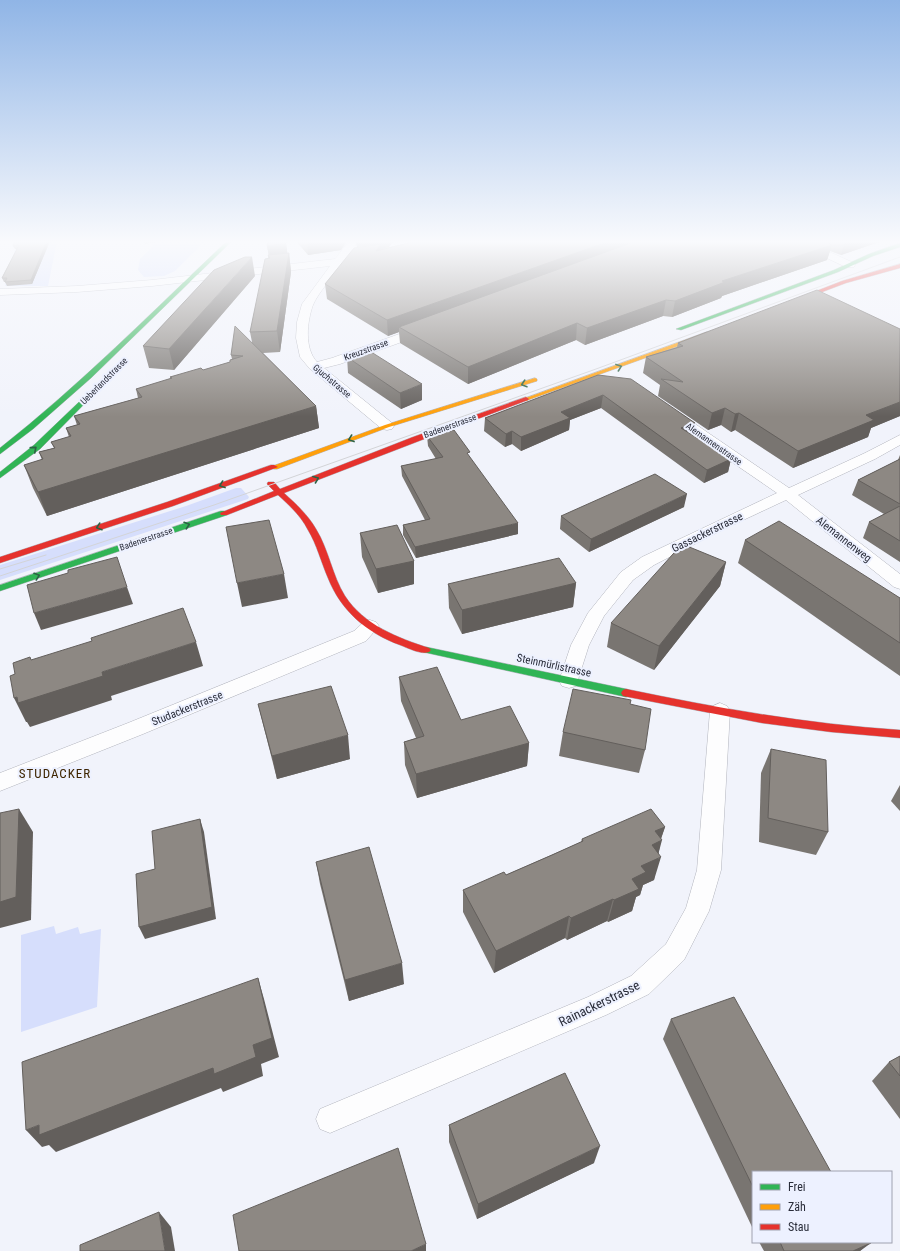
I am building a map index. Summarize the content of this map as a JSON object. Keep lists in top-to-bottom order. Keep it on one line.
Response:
{"streets":{"main road":["Ueberlandstrasse","Badenerstrasse","Steinmürlistrasse"],"street":["Kreuzstrasse","Gjuchstrasse","Alemannenstrasse","Gassackerstrasse","Alemannenweg","Studackerstrasse","Rainackerstrasse"]},"crossings":[["Kreuzstrasse","Gjuchstrasse"],["Gjuchstrasse","Badenerstrasse"],["Badenerstrasse","Steinmürlistrasse"],["Alemannenstrasse","Gassackerstrasse"],["Alemannenstrasse","Alemannenweg"],["Gassackerstrasse","Alemannenweg"],["Gassackerstrasse","Steinmürlistrasse"],["Steinmürlistrasse","Studackerstrasse"],["Steinmürlistrasse","Rainackerstrasse"]],"districts":["STUDACKER"],"legend":["Frei","Zäh","Stau"]}
